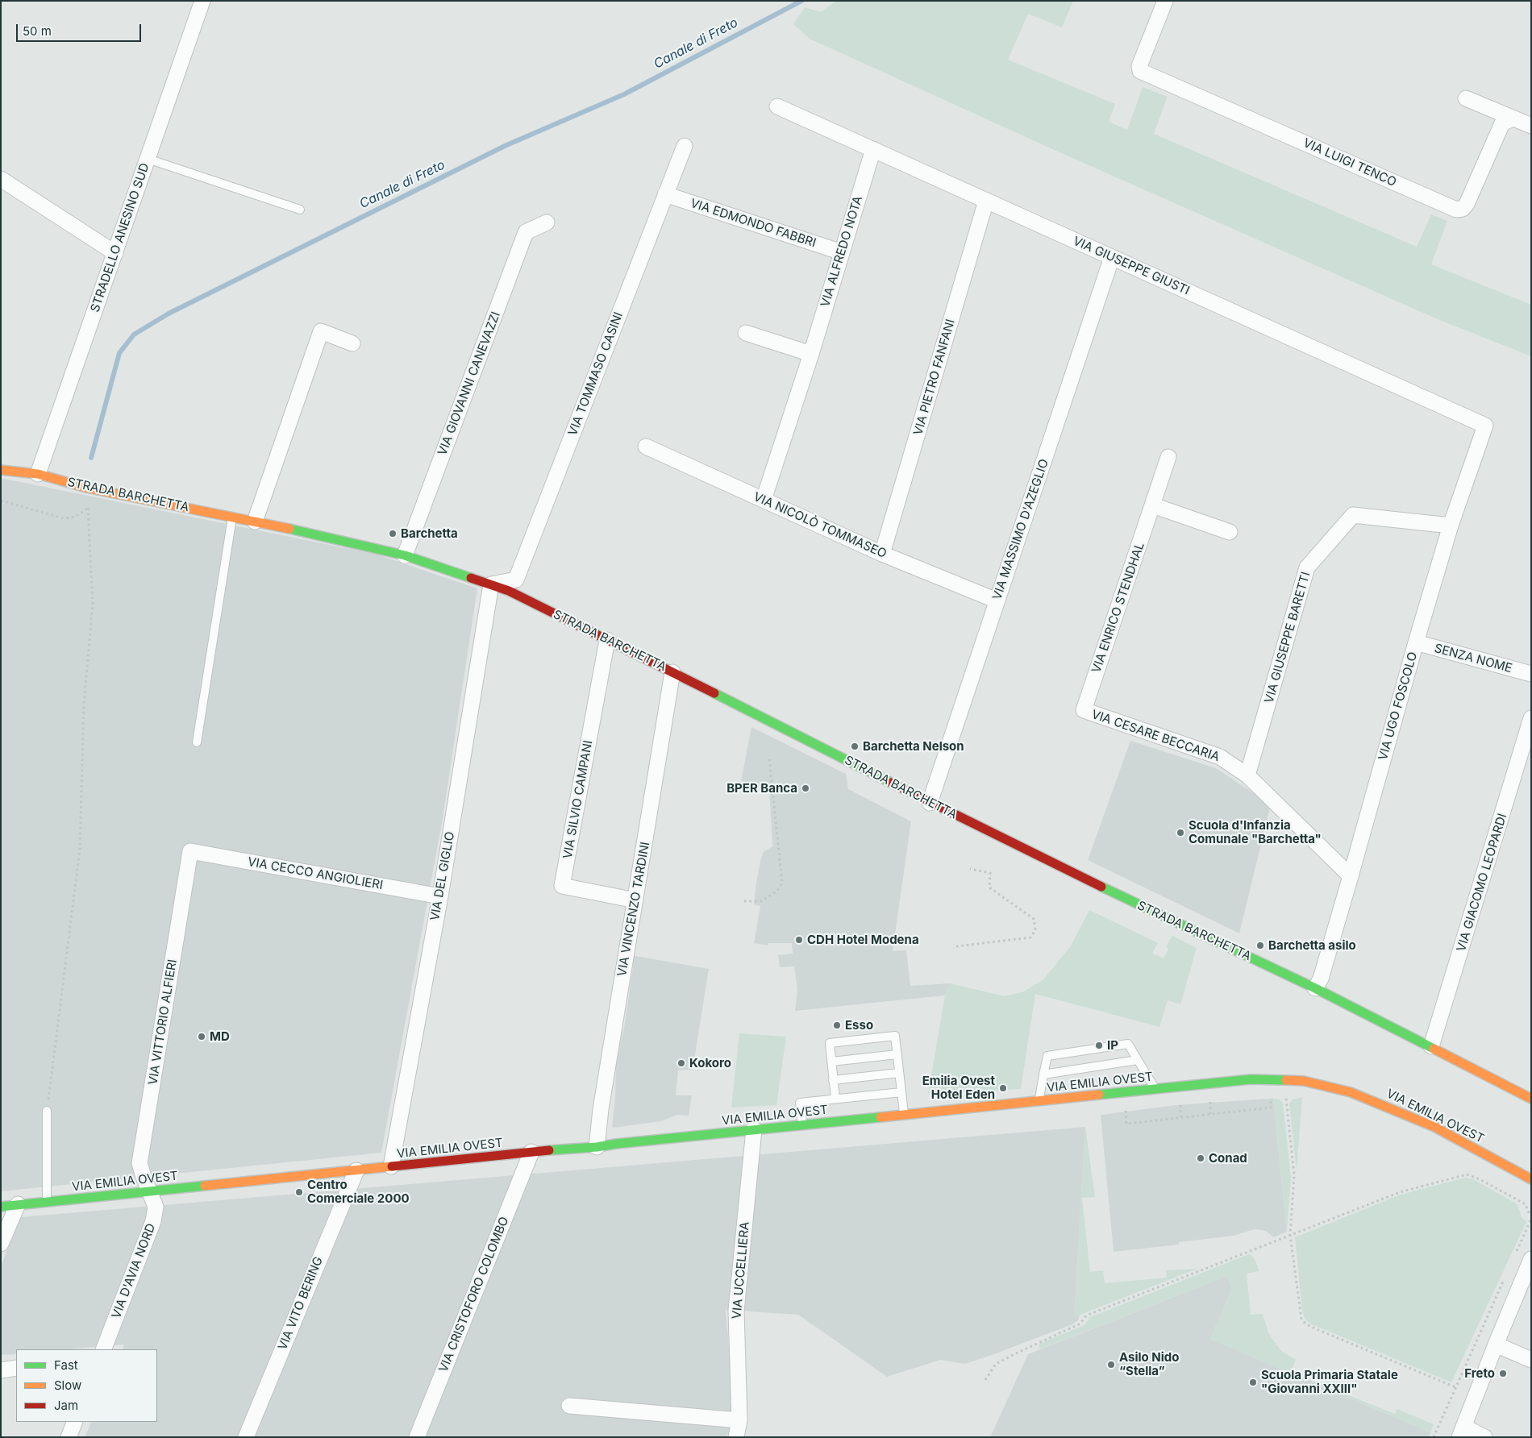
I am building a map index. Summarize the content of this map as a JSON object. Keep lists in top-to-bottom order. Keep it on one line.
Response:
{"streets":{"street":["VIA LUIGI TENCO","VIA EDMONDO FABBRI","STRADELLO ANESINO SUD","VIA ALFREDO NOTA","VIA GIUSEPPE GIUSTI","VIA TOMMASO CASINI","VIA PIETRO FANFANI","VIA GIOVANNI CANEVAZZI","STRADA BARCHETTA","VIA NICOLÒ TOMMASEO","VIA MASSIMO D'AZEGLIO","VIA ENRICO STENDHAL","VIA GIUSEPPE BARETTI","SENZA NOME","VIA UGO FOSCOLO","VIA CESARE BECCARIA","VIA SILVIO CAMPANI","VIA CECCO ANGIOLIERI","VIA DEL GIGLIO","VIA GIACOMO LEOPARDI","VIA VINCENZO TARDINI","VIA VITTORIO ALFIERI","VIA EMILIA OVEST","VIA UCCELLIERA","VIA D'AVIA NORD","VIA CRISTOFORO COLOMBO","VIA VITO BERING"]},"crossings":[["VIA EDMONDO FABBRI","VIA ALFREDO NOTA"],["VIA EDMONDO FABBRI","VIA TOMMASO CASINI"],["STRADELLO ANESINO SUD","STRADA BARCHETTA"],["VIA ALFREDO NOTA","VIA GIUSEPPE GIUSTI"],["VIA ALFREDO NOTA","VIA NICOLÒ TOMMASEO"],["VIA GIUSEPPE GIUSTI","VIA PIETRO FANFANI"],["VIA GIUSEPPE GIUSTI","VIA MASSIMO D'AZEGLIO"],["VIA GIUSEPPE GIUSTI","VIA UGO FOSCOLO"],["VIA TOMMASO CASINI","STRADA BARCHETTA"],["VIA TOMMASO CASINI","VIA DEL GIGLIO"],["VIA PIETRO FANFANI","VIA NICOLÒ TOMMASEO"],["VIA GIOVANNI CANEVAZZI","STRADA BARCHETTA"],["STRADA BARCHETTA","VIA MASSIMO D'AZEGLIO"],["STRADA BARCHETTA","VIA UGO FOSCOLO"],["STRADA BARCHETTA","VIA SILVIO CAMPANI"],["STRADA BARCHETTA","VIA DEL GIGLIO"],["STRADA BARCHETTA","VIA GIACOMO LEOPARDI"],["STRADA BARCHETTA","VIA VINCENZO TARDINI"],["VIA NICOLÒ TOMMASEO","VIA MASSIMO D'AZEGLIO"],["VIA ENRICO STENDHAL","VIA CESARE BECCARIA"],["VIA GIUSEPPE BARETTI","VIA UGO FOSCOLO"],["VIA GIUSEPPE BARETTI","VIA CESARE BECCARIA"],["SENZA NOME","VIA UGO FOSCOLO"],["VIA UGO FOSCOLO","VIA CESARE BECCARIA"],["VIA SILVIO CAMPANI","VIA VINCENZO TARDINI"],["VIA CECCO ANGIOLIERI","VIA DEL GIGLIO"],["VIA CECCO ANGIOLIERI","VIA VITTORIO ALFIERI"],["VIA DEL GIGLIO","VIA EMILIA OVEST"],["VIA VINCENZO TARDINI","VIA EMILIA OVEST"],["VIA VITTORIO ALFIERI","VIA EMILIA OVEST"],["VIA VITTORIO ALFIERI","VIA D'AVIA NORD"],["VIA EMILIA OVEST","VIA UCCELLIERA"],["VIA EMILIA OVEST","VIA D'AVIA NORD"],["VIA EMILIA OVEST","VIA CRISTOFORO COLOMBO"],["VIA EMILIA OVEST","VIA VITO BERING"]],"water":["Canale di Freto"],"places":["Barchetta","Barchetta Nelson","BPER Banca","Scuola d'Infanzia Comunale \"Barchetta\"","CDH Hotel Modena","Barchetta asilo","Esso","MD","IP","Kokoro","Emilia Ovest Hotel Eden","Conad","Centro Comerciale 2000","Asilo Nido “Stella”","Freto","Scuola Primaria Statale \"Giovanni XXIII\""],"legend":["Fast","Slow","Jam"],"scale_bar":"50 m"}
